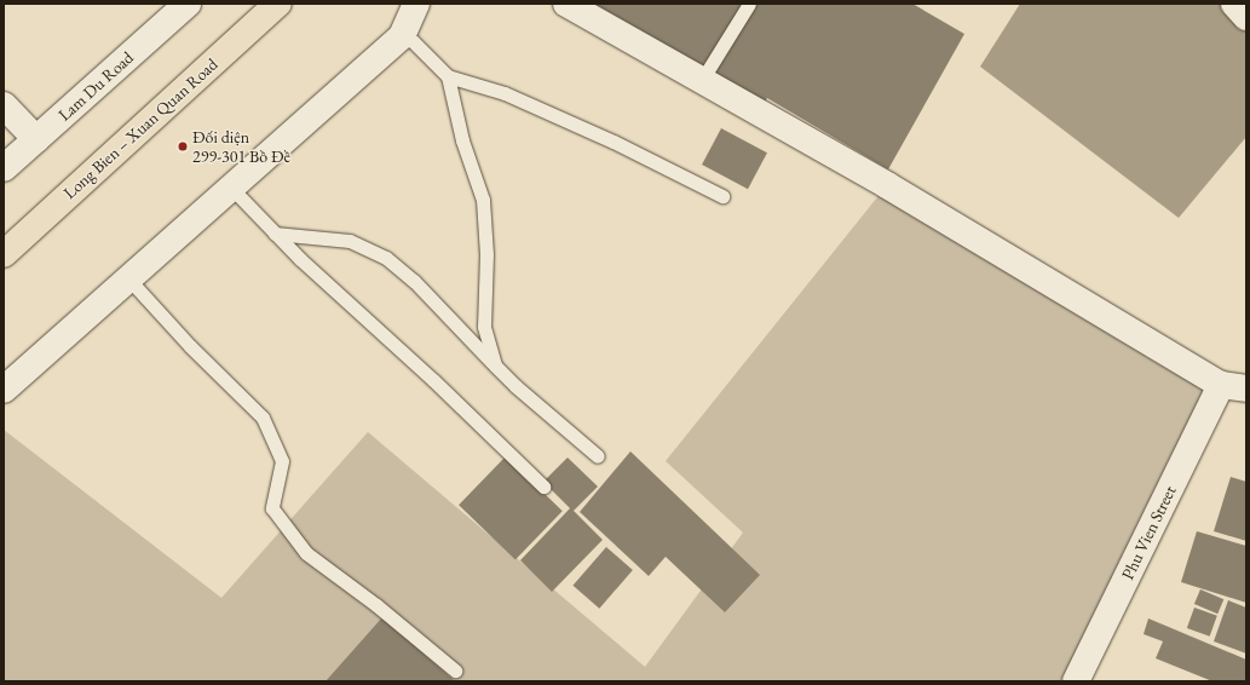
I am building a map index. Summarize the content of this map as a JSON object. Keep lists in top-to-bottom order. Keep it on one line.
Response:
{"streets":{"main road":["Long Bien – Xuan Quan Road"],"street":["Lam Du Road","Phu Vien Street"]},"places":["Đối diện 299-301 Bồ Đề"]}
